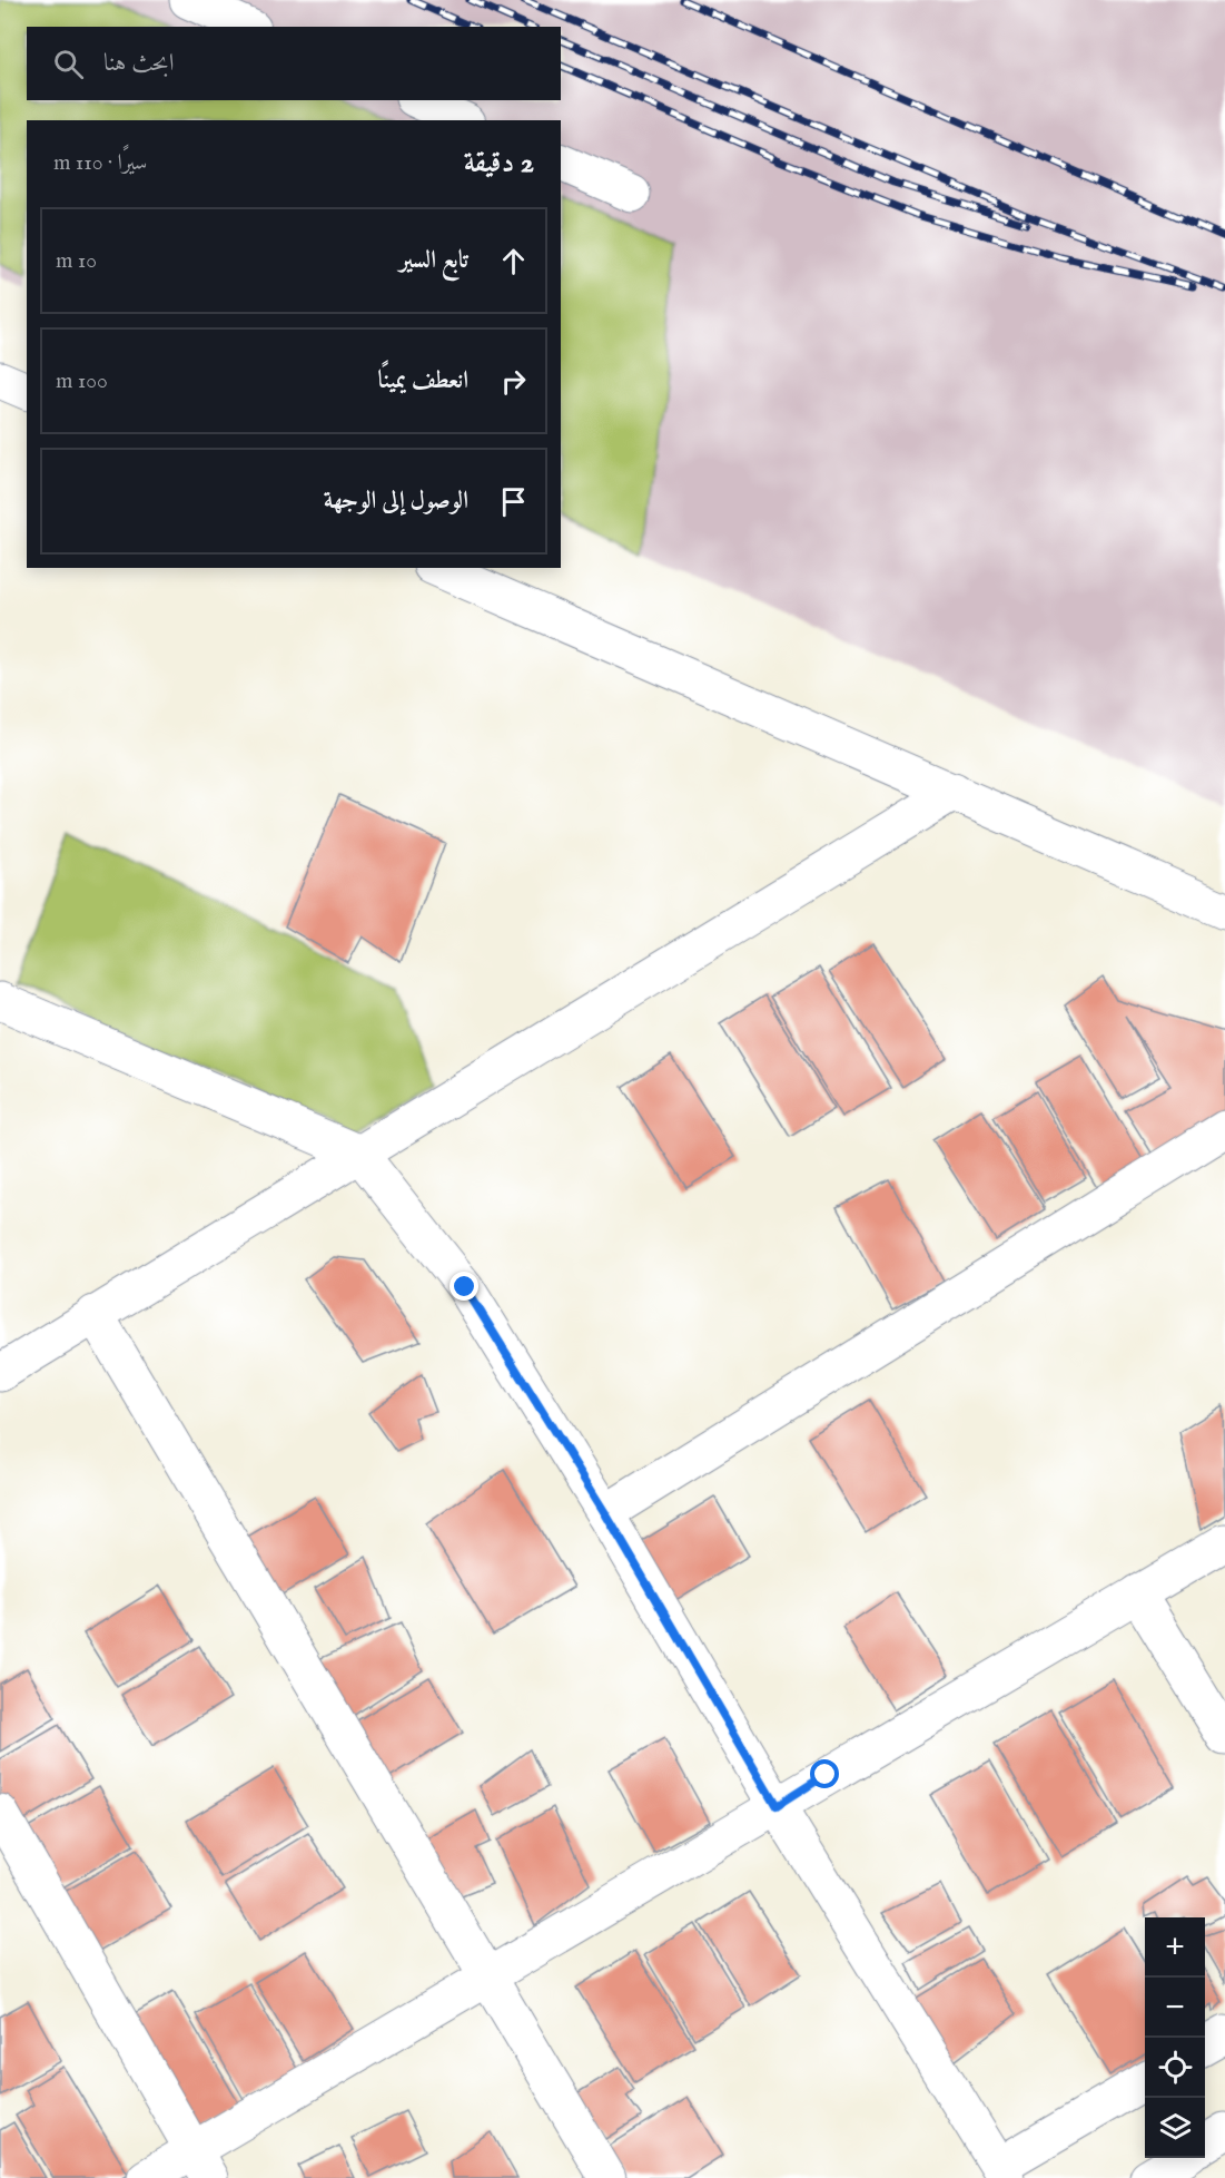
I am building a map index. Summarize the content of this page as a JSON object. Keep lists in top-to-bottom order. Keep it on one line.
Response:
{"page":{"search":"ابحث هنا","heading":["2 دقيقة","سيرًا · 110 m"],"list":[["تابع السير","10 m"],["انعطف يمينًا","100 m"],"الوصول إلى الوجهة"],"map_buttons":["+","−"]}}
